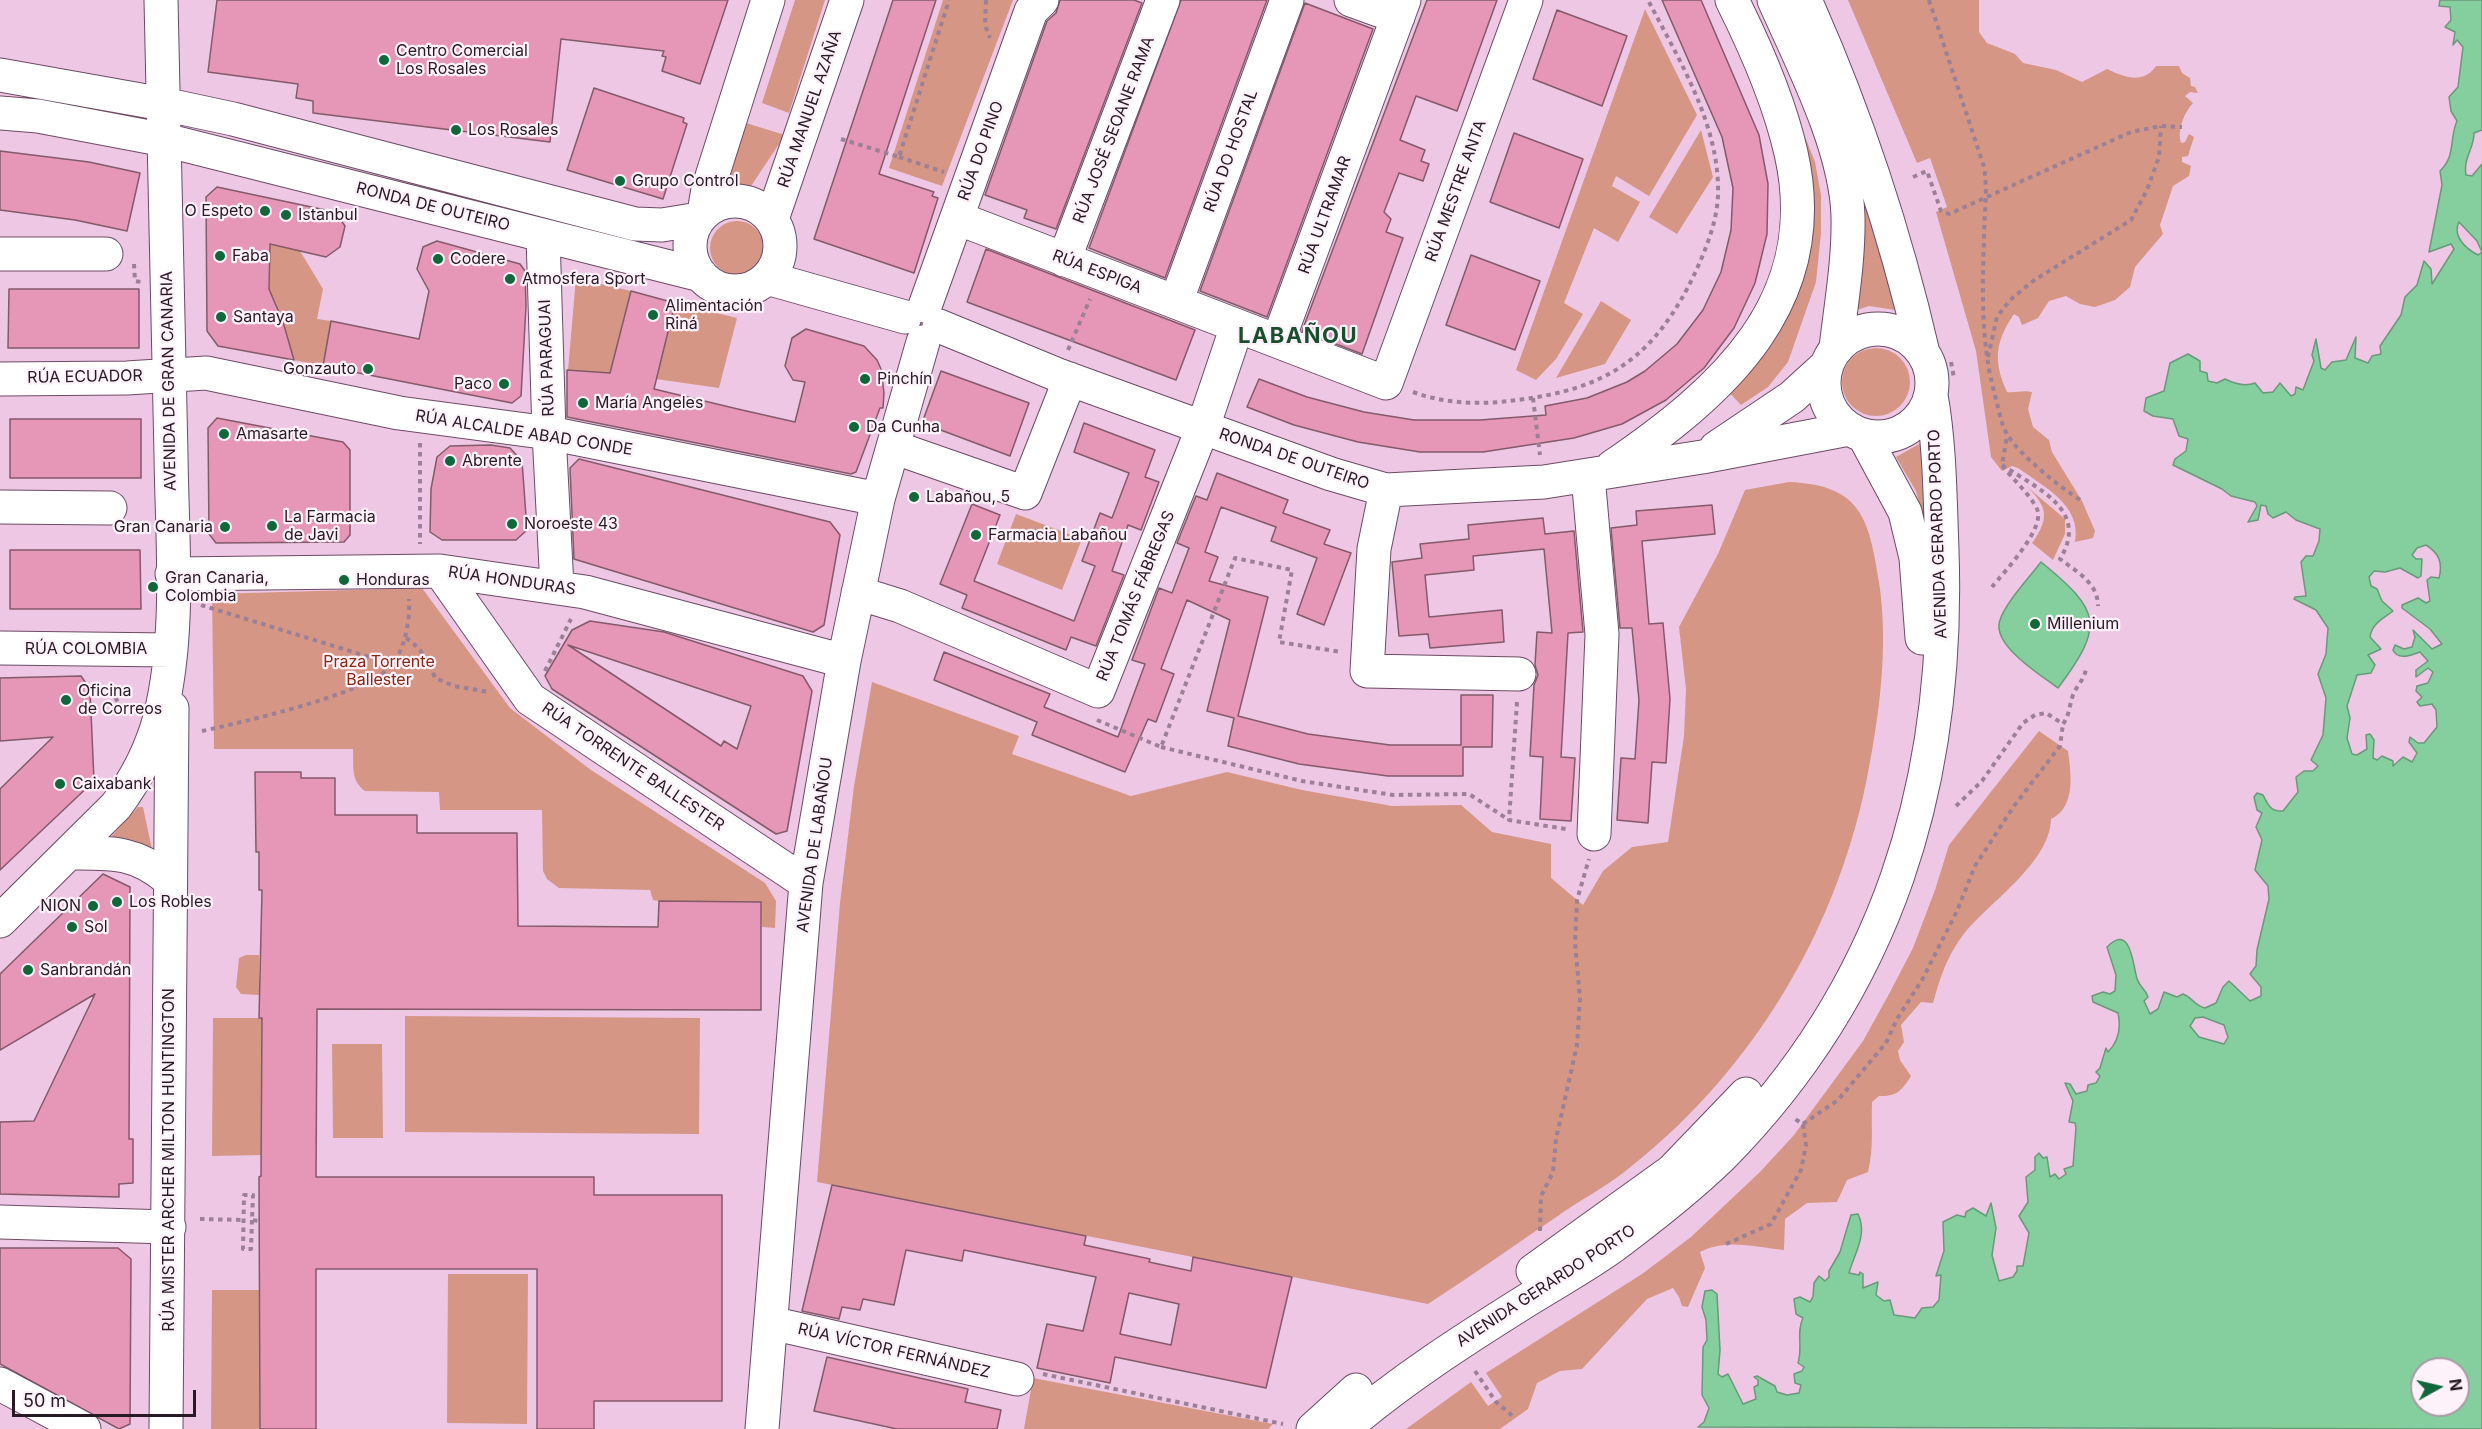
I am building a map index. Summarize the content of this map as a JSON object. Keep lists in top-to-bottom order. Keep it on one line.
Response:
{"streets":{"street":["RÚA MANUEL AZAÑA","RÚA JOSÉ SEOANE RAMA","RÚA DO PINO","RÚA DO HOSTAL","RÚA MESTRE ANTA","RONDA DE OUTEIRO","RÚA ULTRAMAR","RÚA ESPIGA","RÚA PARAGUAI","RÚA ECUADOR","AVENIDA DE GRAN CANARIA","RÚA ALCALDE ABAD CONDE","AVENIDA GERARDO PORTO","RÚA HONDURAS","RÚA TOMÁS FÁBREGAS","RÚA COLOMBIA","RÚA TORRENTE BALLESTER","AVENIDA DE LABAÑOU","RÚA MISTER ARCHER MILTON HUNTINGTON","RÚA VÍCTOR FERNÁNDEZ"]},"crossings":[["RÚA MANUEL AZAÑA","RONDA DE OUTEIRO"],["RÚA JOSÉ SEOANE RAMA","RÚA ESPIGA"],["RÚA DO PINO","RONDA DE OUTEIRO"],["RÚA DO PINO","RÚA ESPIGA"],["RÚA DO PINO","AVENIDA DE LABAÑOU"],["RÚA DO HOSTAL","RÚA ESPIGA"],["RÚA MESTRE ANTA","RÚA ESPIGA"],["RONDA DE OUTEIRO","RÚA PARAGUAI"],["RONDA DE OUTEIRO","AVENIDA DE GRAN CANARIA"],["RONDA DE OUTEIRO","AVENIDA GERARDO PORTO"],["RONDA DE OUTEIRO","RÚA TOMÁS FÁBREGAS"],["RONDA DE OUTEIRO","AVENIDA DE LABAÑOU"],["RÚA ULTRAMAR","RÚA ESPIGA"],["RÚA PARAGUAI","RÚA ALCALDE ABAD CONDE"],["RÚA PARAGUAI","RÚA HONDURAS"],["RÚA ECUADOR","AVENIDA DE GRAN CANARIA"],["RÚA ECUADOR","RÚA ALCALDE ABAD CONDE"],["AVENIDA DE GRAN CANARIA","RÚA ALCALDE ABAD CONDE"],["AVENIDA DE GRAN CANARIA","RÚA HONDURAS"],["AVENIDA DE GRAN CANARIA","RÚA COLOMBIA"],["AVENIDA DE GRAN CANARIA","RÚA MISTER ARCHER MILTON HUNTINGTON"],["RÚA ALCALDE ABAD CONDE","AVENIDA DE LABAÑOU"],["RÚA HONDURAS","RÚA TORRENTE BALLESTER"],["RÚA HONDURAS","AVENIDA DE LABAÑOU"],["RÚA TOMÁS FÁBREGAS","AVENIDA DE LABAÑOU"],["RÚA COLOMBIA","RÚA MISTER ARCHER MILTON HUNTINGTON"],["RÚA TORRENTE BALLESTER","AVENIDA DE LABAÑOU"],["AVENIDA DE LABAÑOU","RÚA VÍCTOR FERNÁNDEZ"]],"districts":["LABAÑOU"],"parks":["Praza Torrente Ballester"],"places":["Centro Comercial Los Rosales","Los Rosales","Grupo Control","O Espeto","Istanbul","Faba","Codere","Atmosfera Sport","Alimentación Riná","Santaya","Gonzauto","Pinchín","Paco","María Angeles","Da Cunha","Amasarte","Abrente","Labañou, 5","Noroeste 43","La Farmacia de Javi","Gran Canaria","Farmacia Labañou","Honduras","Gran Canaria, Colombia","Millenium","Oficina de Correos","Caixabank","Los Robles","NION","Sol","Sanbrandán"],"scale_bar":"50 m","north":"right"}
